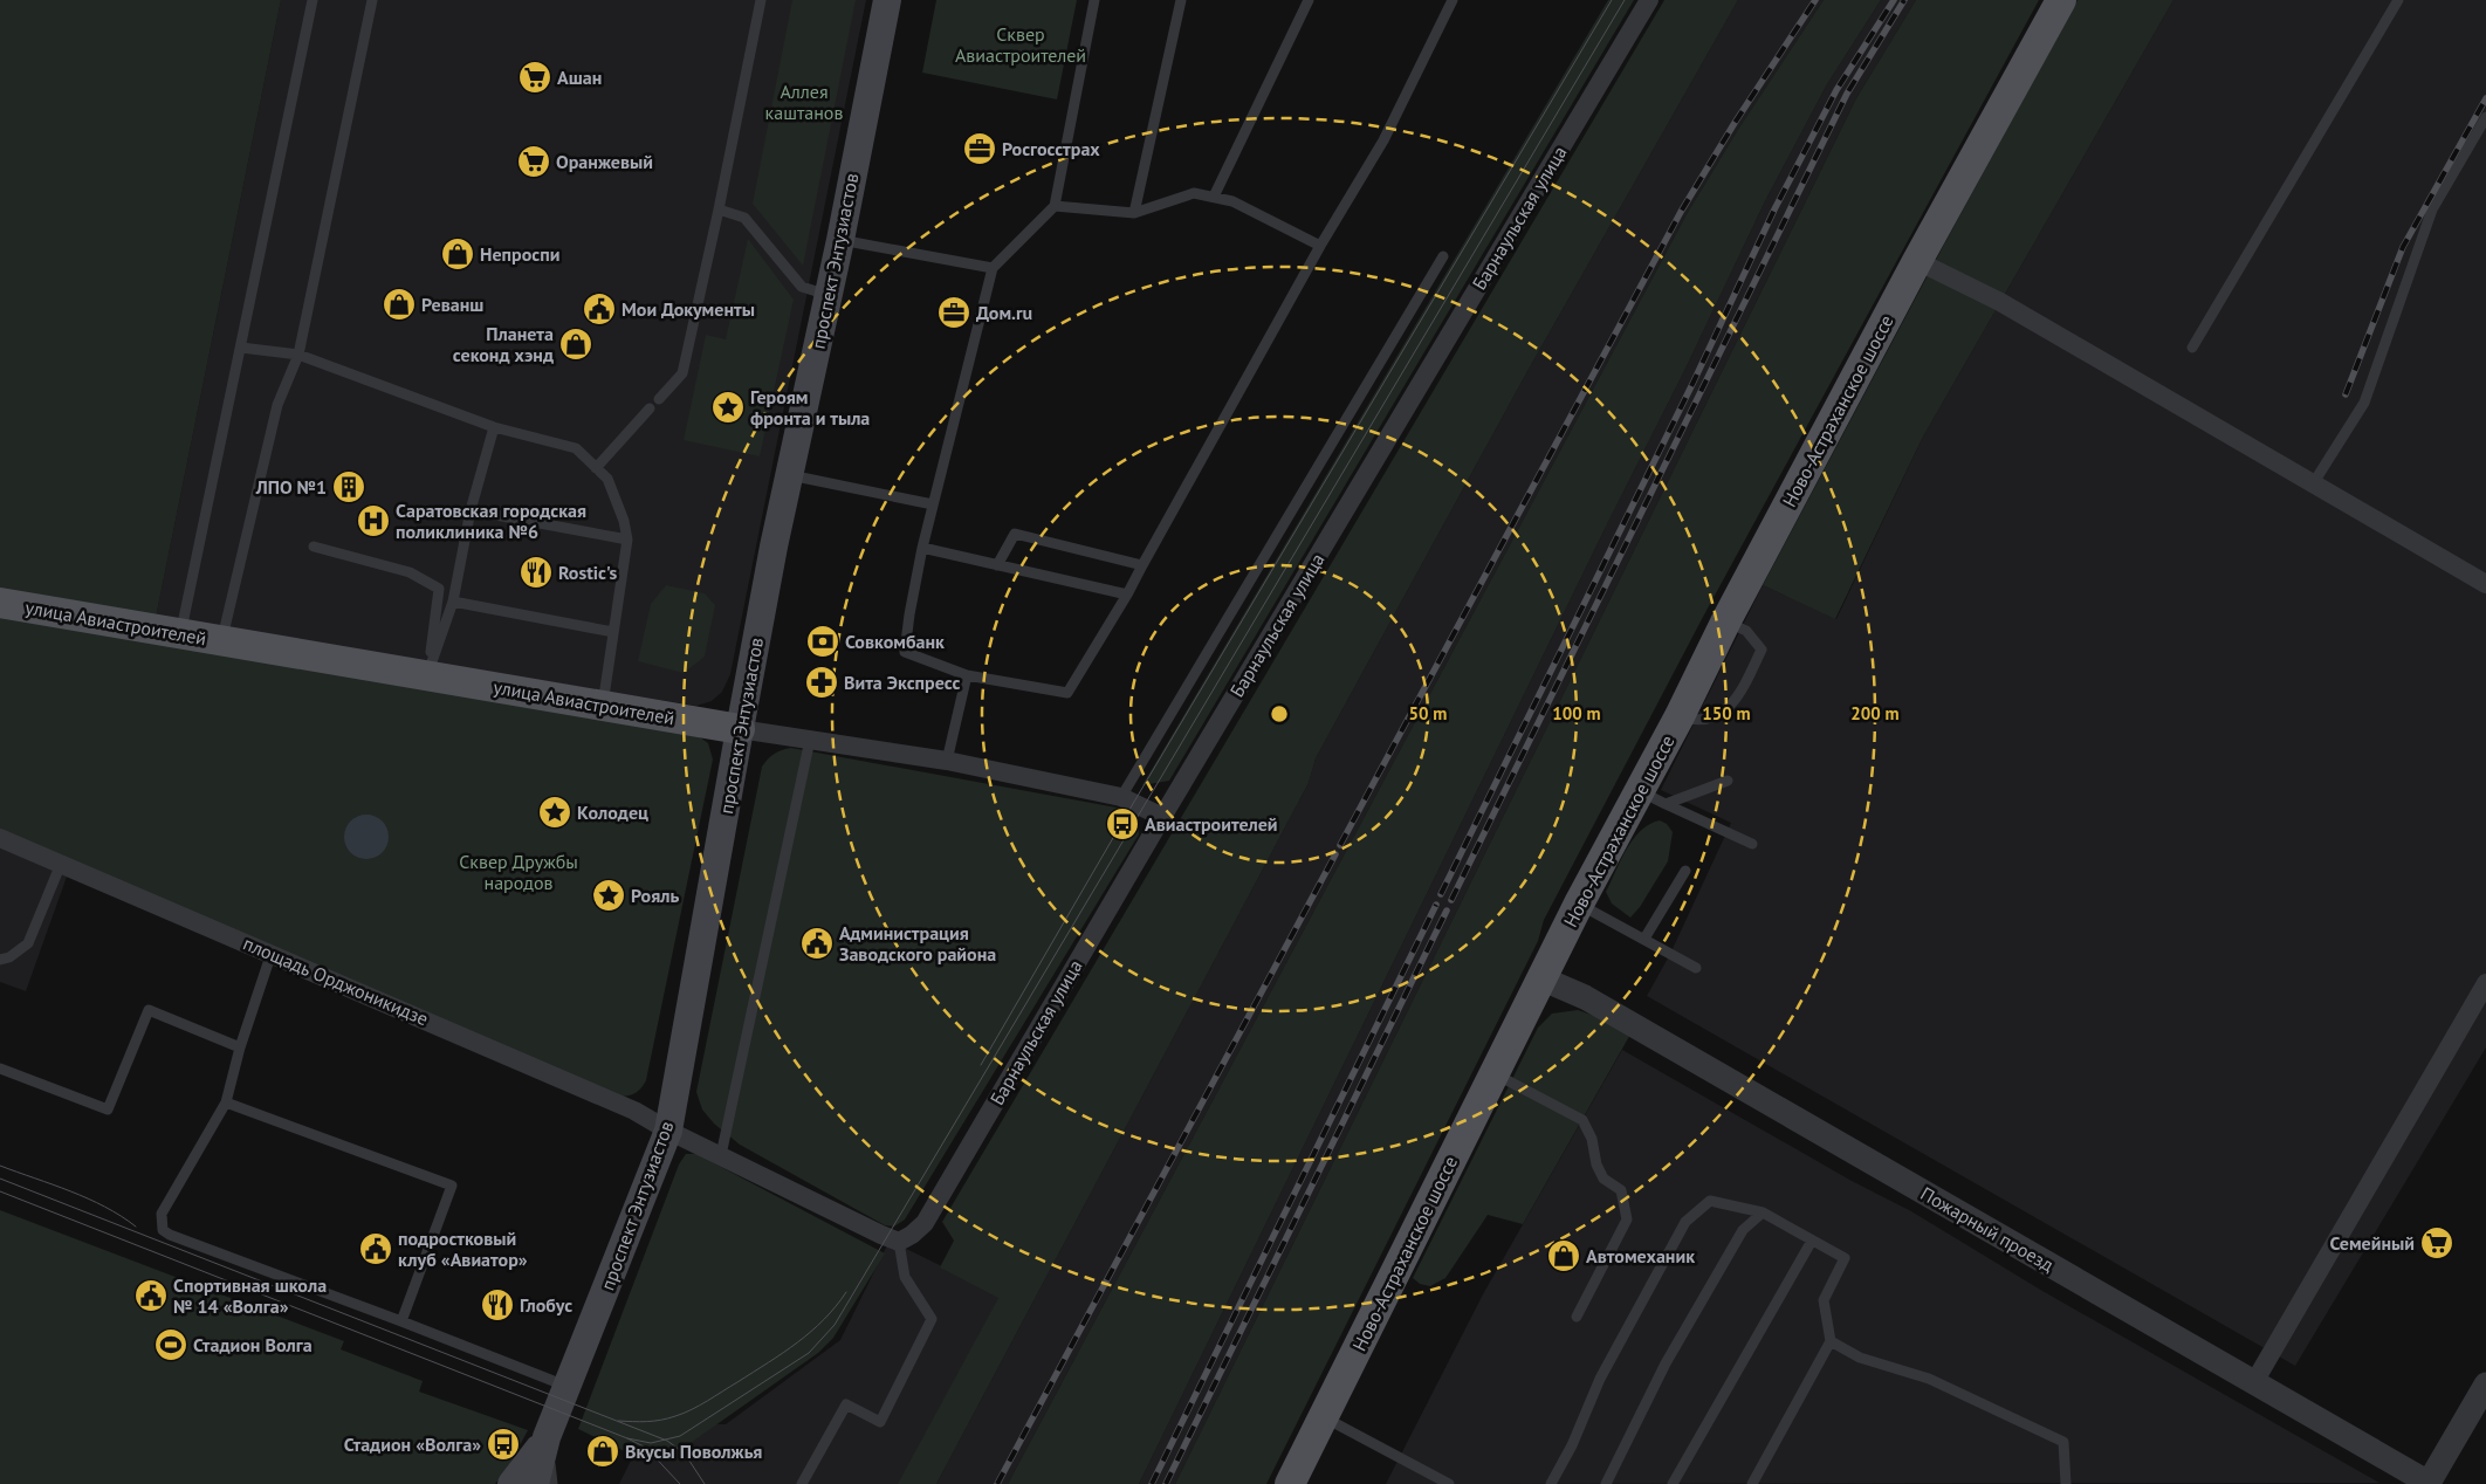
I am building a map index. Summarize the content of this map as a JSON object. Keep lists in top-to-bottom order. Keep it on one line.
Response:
{"streets":{"main road":["проспект Энтузиастов","Ново-Астраханское шоссе","улица Авиастроителей"],"street":["Барнаульская улица","площадь Орджоникидзе","Пожарный проезд"]},"crossings":[["Барнаульская улица","улица Авиастроителей"],["Барнаульская улица","площадь Орджоникидзе"],["проспект Энтузиастов","улица Авиастроителей"],["проспект Энтузиастов","площадь Орджоникидзе"],["Ново-Астраханское шоссе","Пожарный проезд"]],"parks":["Сквер Авиастроителей","Аллея каштанов","Сквер Дружбы народов"],"places":{"supermarket":["Ашан","Оранжевый","Семейный"],"office":["Росгосстрах","Дом.ru"],"shop":["Непроспи","Реванш","Планета секонд хэнд","Автомеханик","Вкусы Поволжья"],"public building":["Мои Документы","Администрация Заводского района","подростковый клуб «Авиатор»","Спортивная школа № 14 «Волга»"],"place":["Героям фронта и тыла","Колодец","Рояль"],"building":["ЛПО №1"],"hospital":["Саратовская городская поликлиника №6"],"restaurant":["Rostic's","Глобус"],"bank":["Совкомбанк"],"pharmacy":["Вита Экспресс"],"bus stop":["Авиастроителей","Стадион «Волга»"],"sports":["Стадион Волга"]},"rings":["50 m","100 m","150 m","200 m"]}
